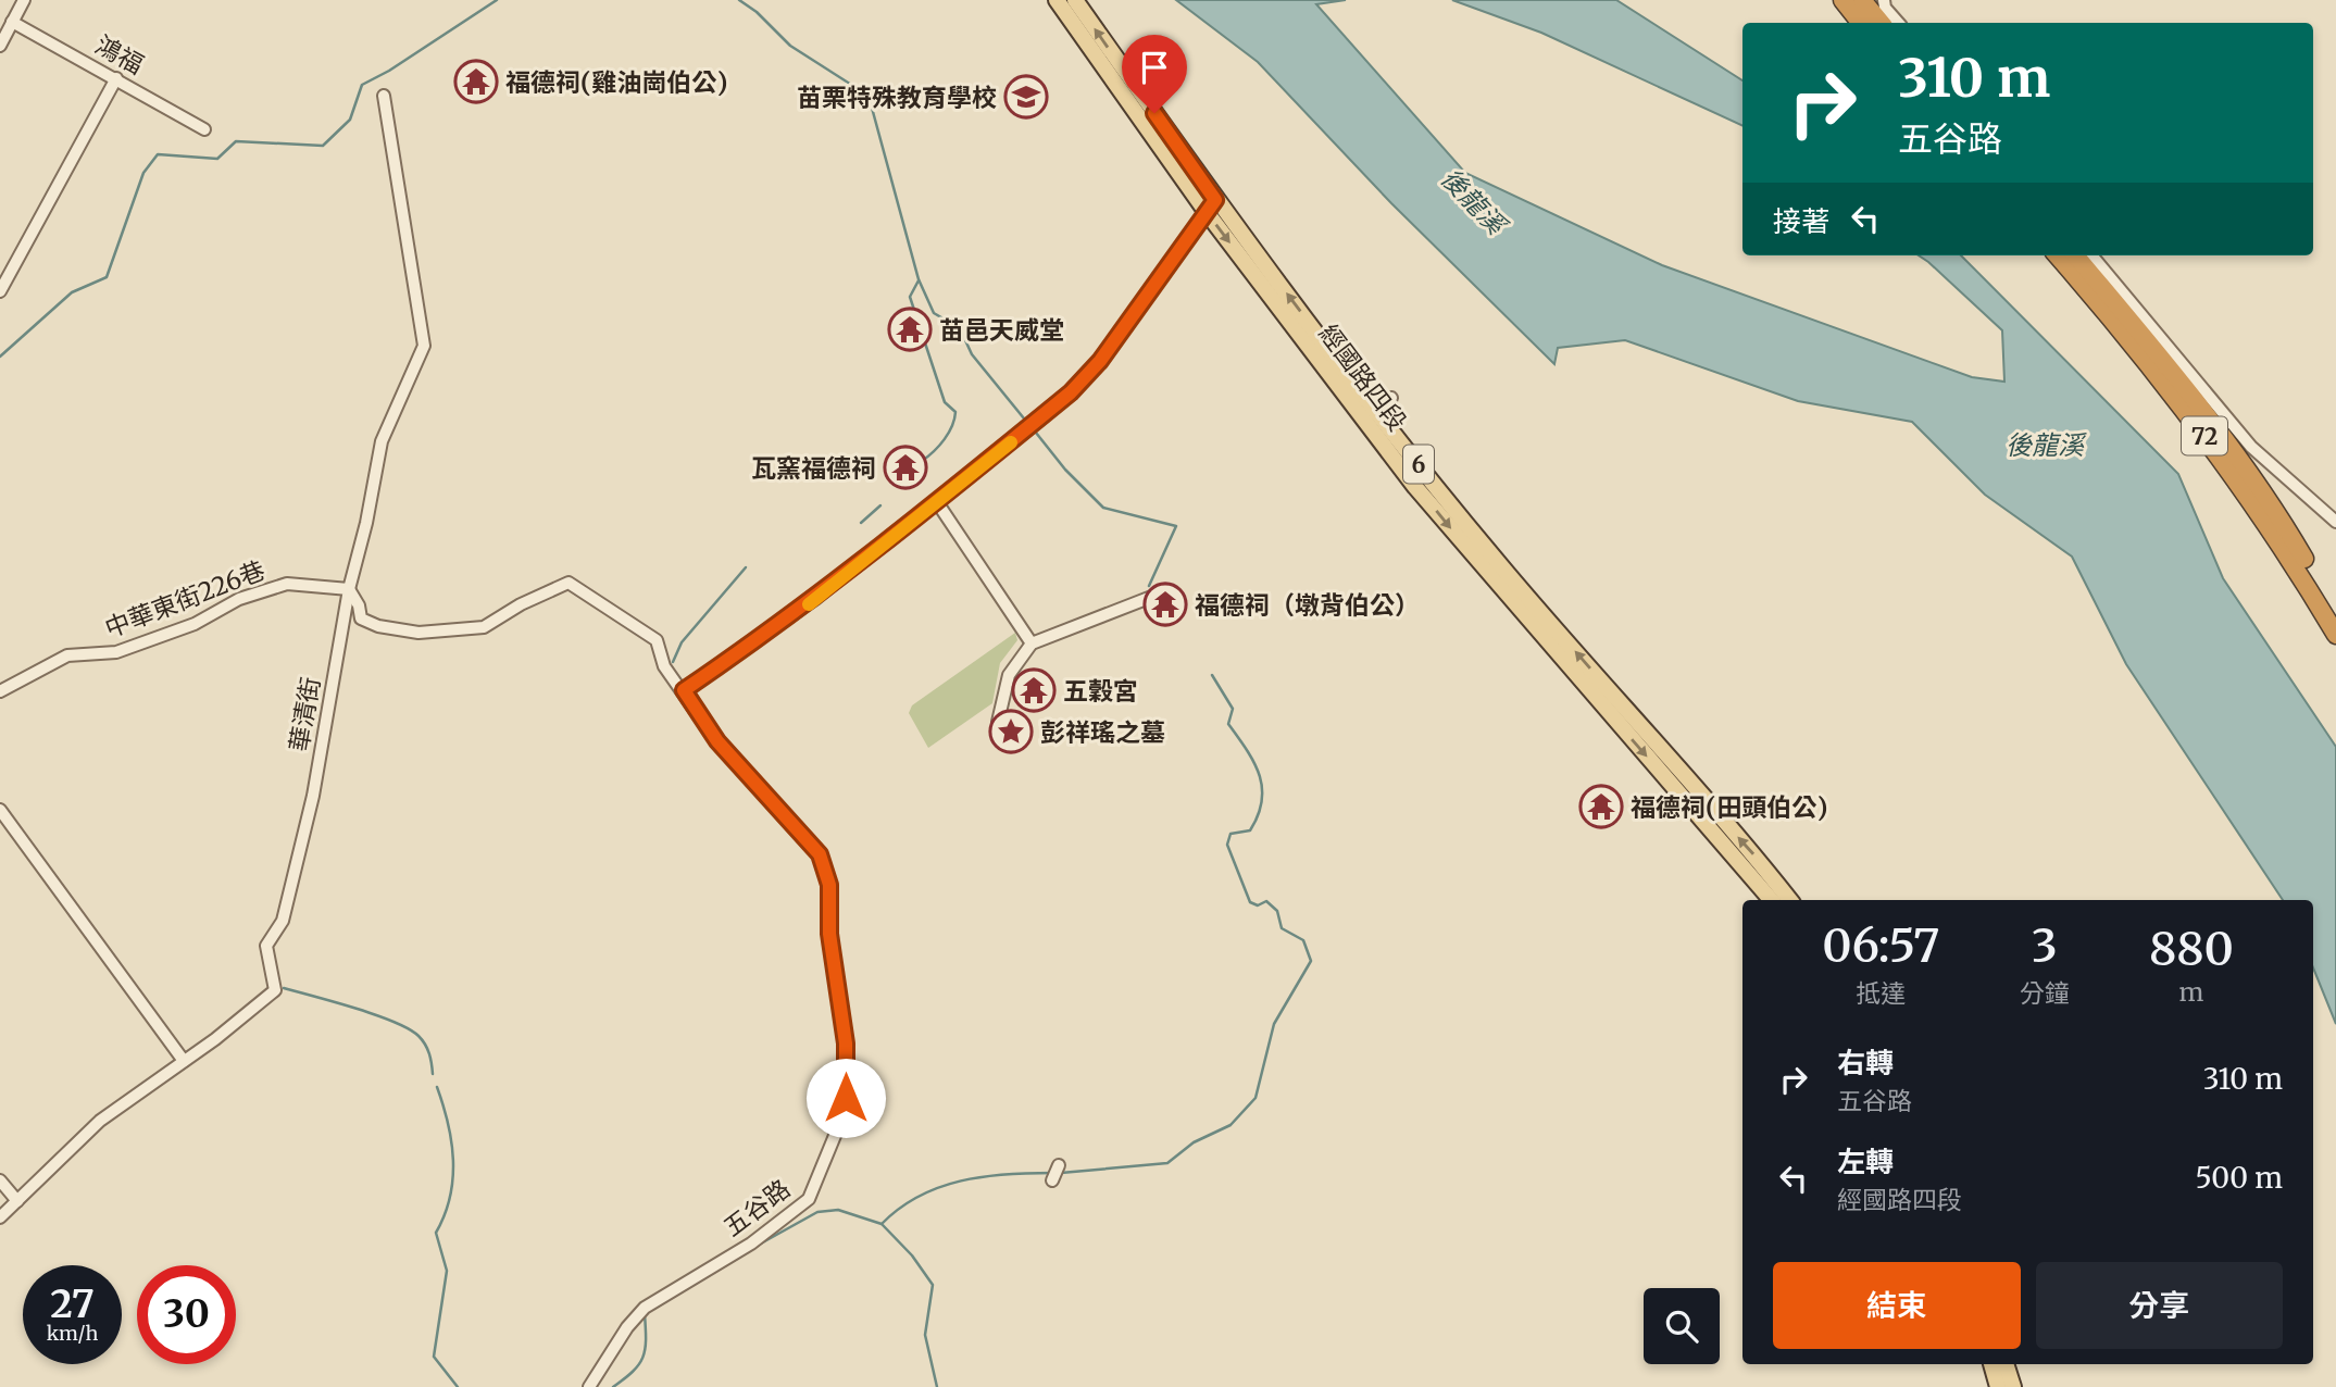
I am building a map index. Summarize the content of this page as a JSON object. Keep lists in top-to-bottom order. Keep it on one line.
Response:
{"streets":{"highway":["72"],"main road":["經國路四段","6"],"street":["鴻福","中華東街226巷","華清街","五谷路"]},"crossings":[["中華東街226巷","華清街"],["中華東街226巷","五谷路"],["華清街","五谷路"]],"water":["後龍溪"],"places":{"temple":["福德祠(雞油崗伯公)","苗邑天威堂","瓦窯福德祠","福德祠（墩背伯公）","五穀宮","福德祠(田頭伯公)"],"school or university":["苗栗特殊教育學校"],"place":["彭祥瑤之墓"]},"page":{"turn":["310 m","五谷路"],"then":"接著","eta":["06:57","抵達","3","分鐘","880","m"],"list":[{"name":"右轉","note":"五谷路","value":"310 m"},{"name":"左轉","note":"經國路四段","value":"500 m"}],"buttons":["結束","分享"],"speed":"27 km/h","limit":"30"}}
